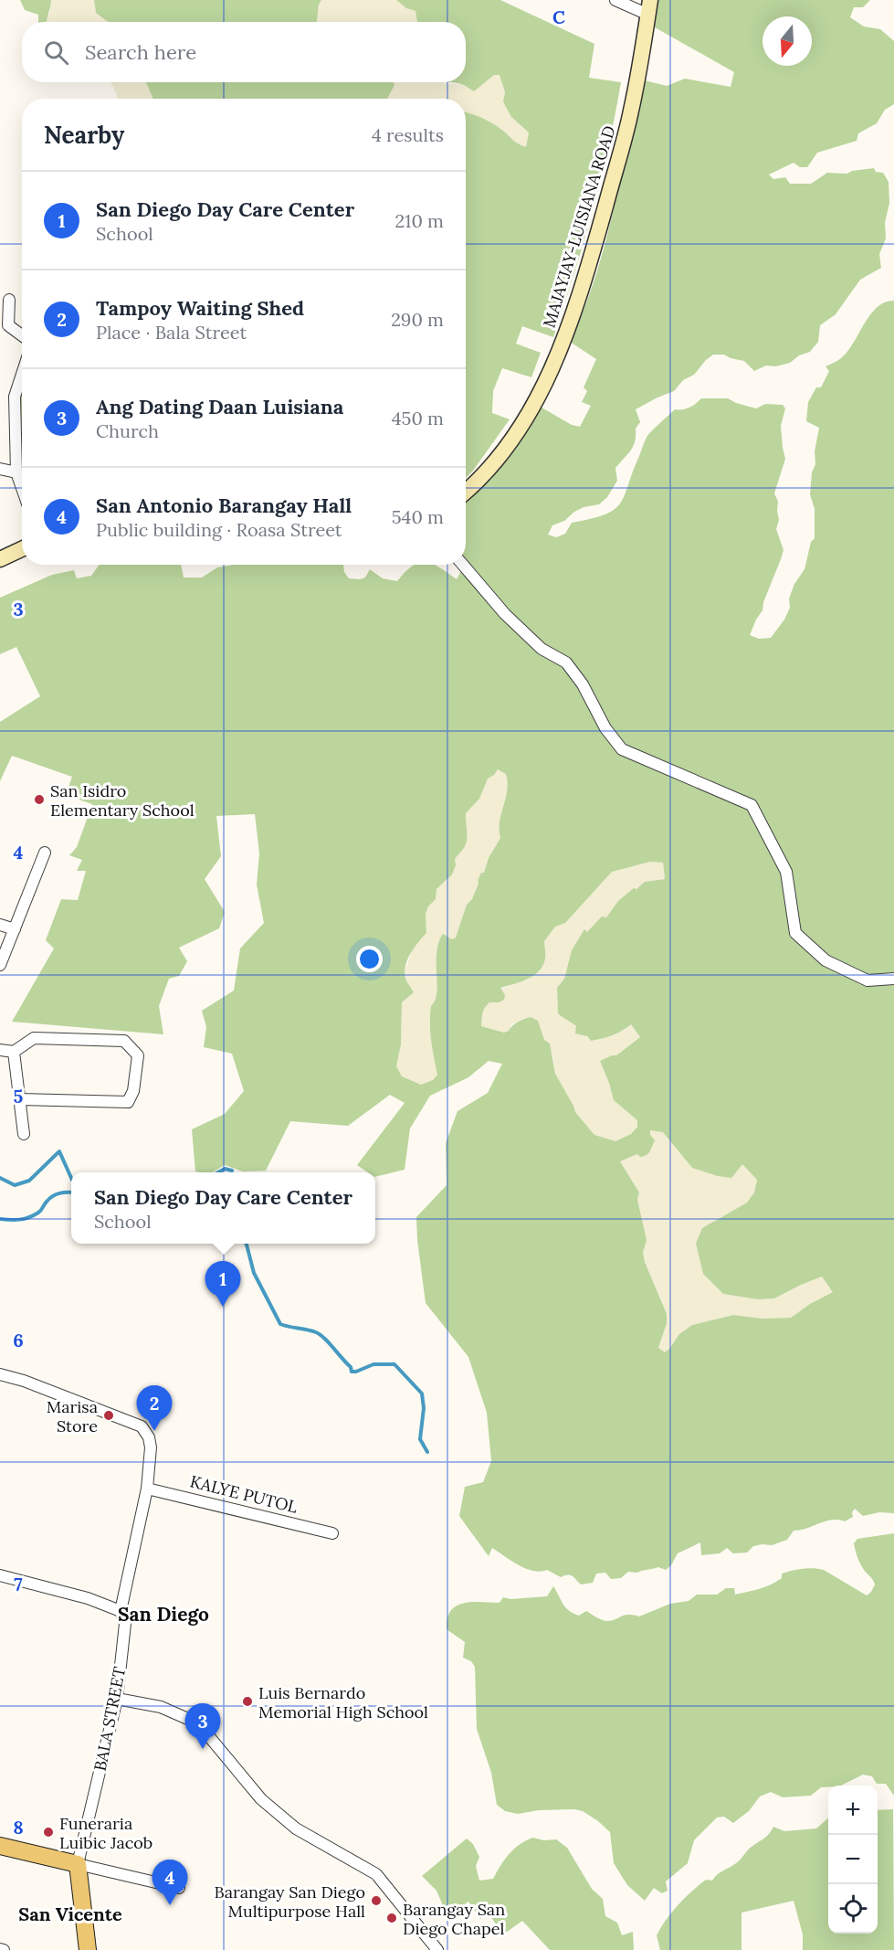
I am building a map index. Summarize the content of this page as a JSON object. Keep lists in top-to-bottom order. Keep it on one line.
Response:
{"streets":{"main road":["BALA STREET"],"street":["MAJAYJAY-LUISIANA ROAD","KALYE PUTOL"]},"crossings":[["KALYE PUTOL","BALA STREET"]],"districts":["San Diego","San Vicente"],"places":["San Isidro Elementary School","Marisa Store","Luis Bernardo Memorial High School","Funeraria Luibic Jacob","Barangay San Diego Multipurpose Hall","Barangay San Diego Chapel"],"north":"bottom","page":{"search":"Search here","heading":["Nearby","4 results"],"list":[{"mark":"1","name":"San Diego Day Care Center","note":"School","value":"210 m"},{"mark":"2","name":"Tampoy Waiting Shed","note":"Place · Bala Street","value":"290 m"},{"mark":"3","name":"Ang Dating Daan Luisiana","note":"Church","value":"450 m"},{"mark":"4","name":"San Antonio Barangay Hall","note":"Public building · Roasa Street","value":"540 m"}],"popup":["San Diego Day Care Center","School"],"pins":["1","2","3","4"],"map_buttons":["+","−"]},"grid":{"columns":["C"],"rows":["3","4","5","6","7","8"]}}
